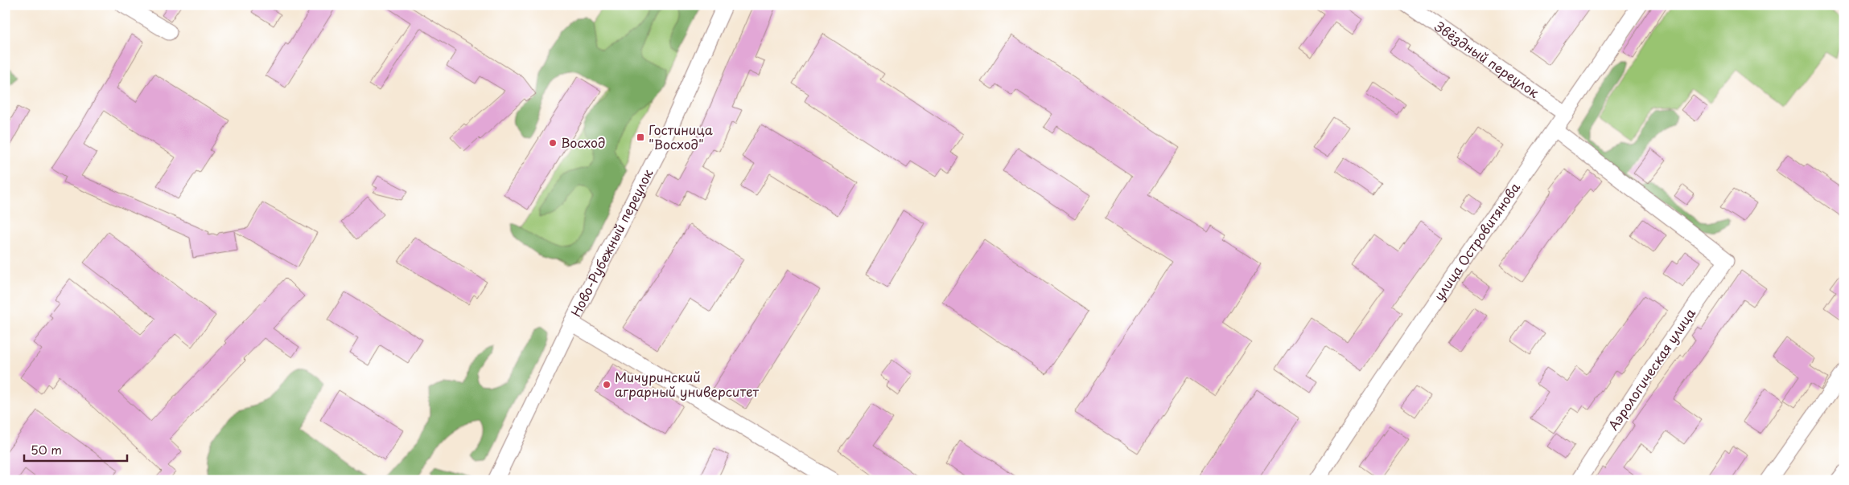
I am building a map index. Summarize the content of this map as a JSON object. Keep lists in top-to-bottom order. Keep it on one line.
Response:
{"streets":{"street":["Звёздный переулок","улица Островитянова","Ново-Рубежный переулок","Аэрологическая улица"]},"crossings":[["Звёздный переулок","улица Островитянова"],["улица Островитянова","Аэрологическая улица"]],"places":{"transit":["Гостиница \"Восход\""],"other":["Восход","Мичуринский аграрный университет"]},"scale_bar":"50 m"}
